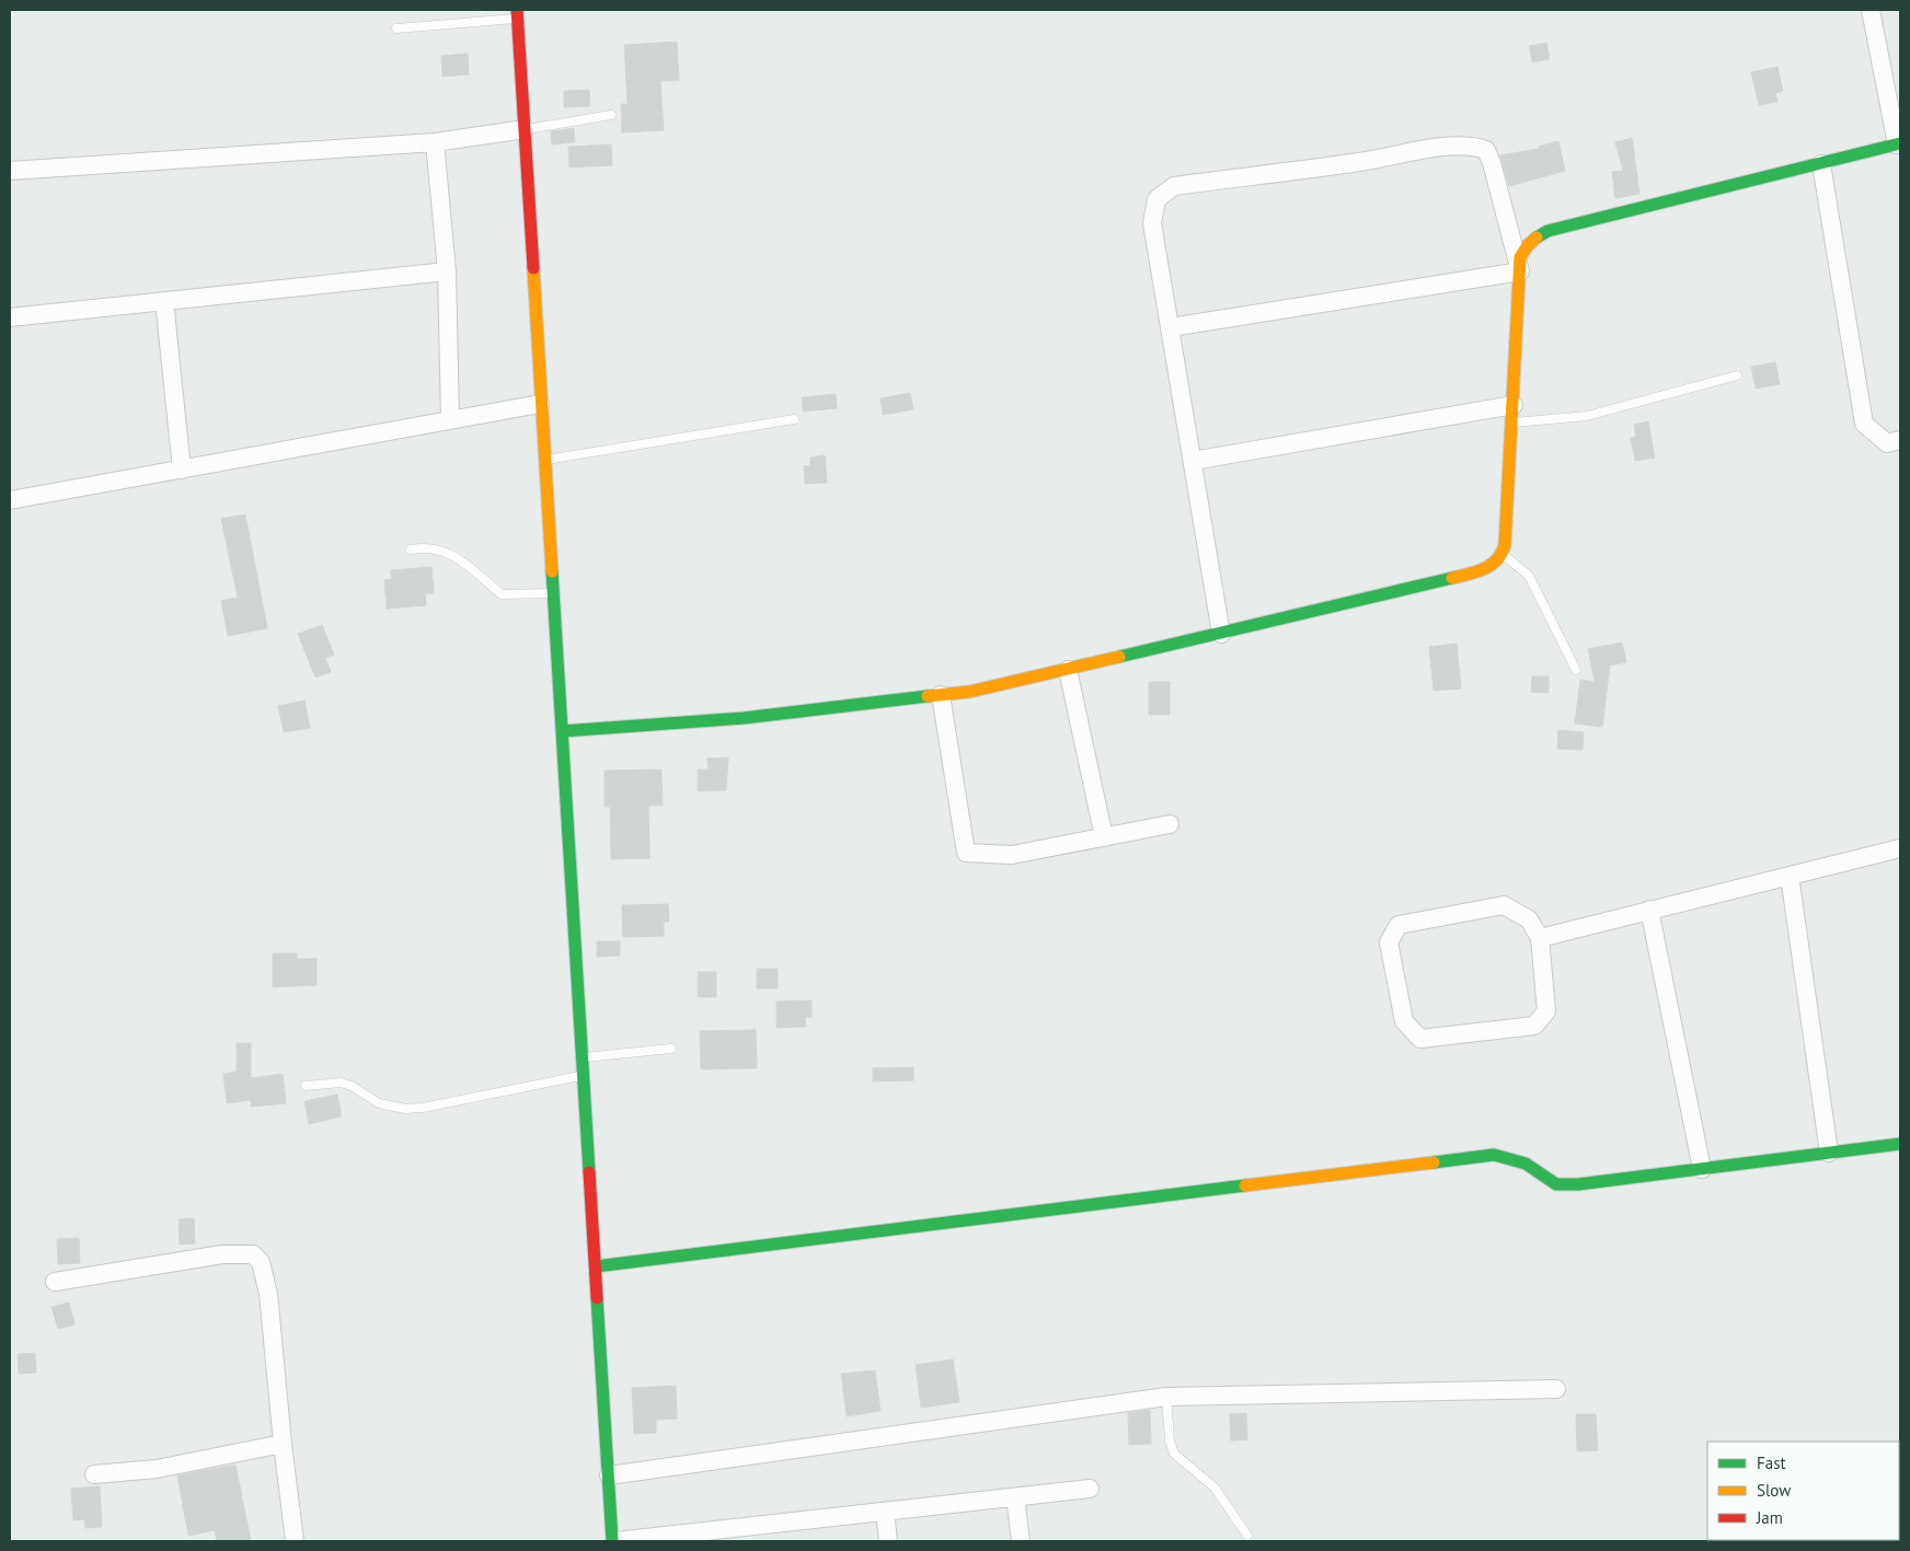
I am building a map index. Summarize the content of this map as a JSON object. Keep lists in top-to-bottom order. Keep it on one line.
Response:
{"legend":["Fast","Slow","Jam"]}
